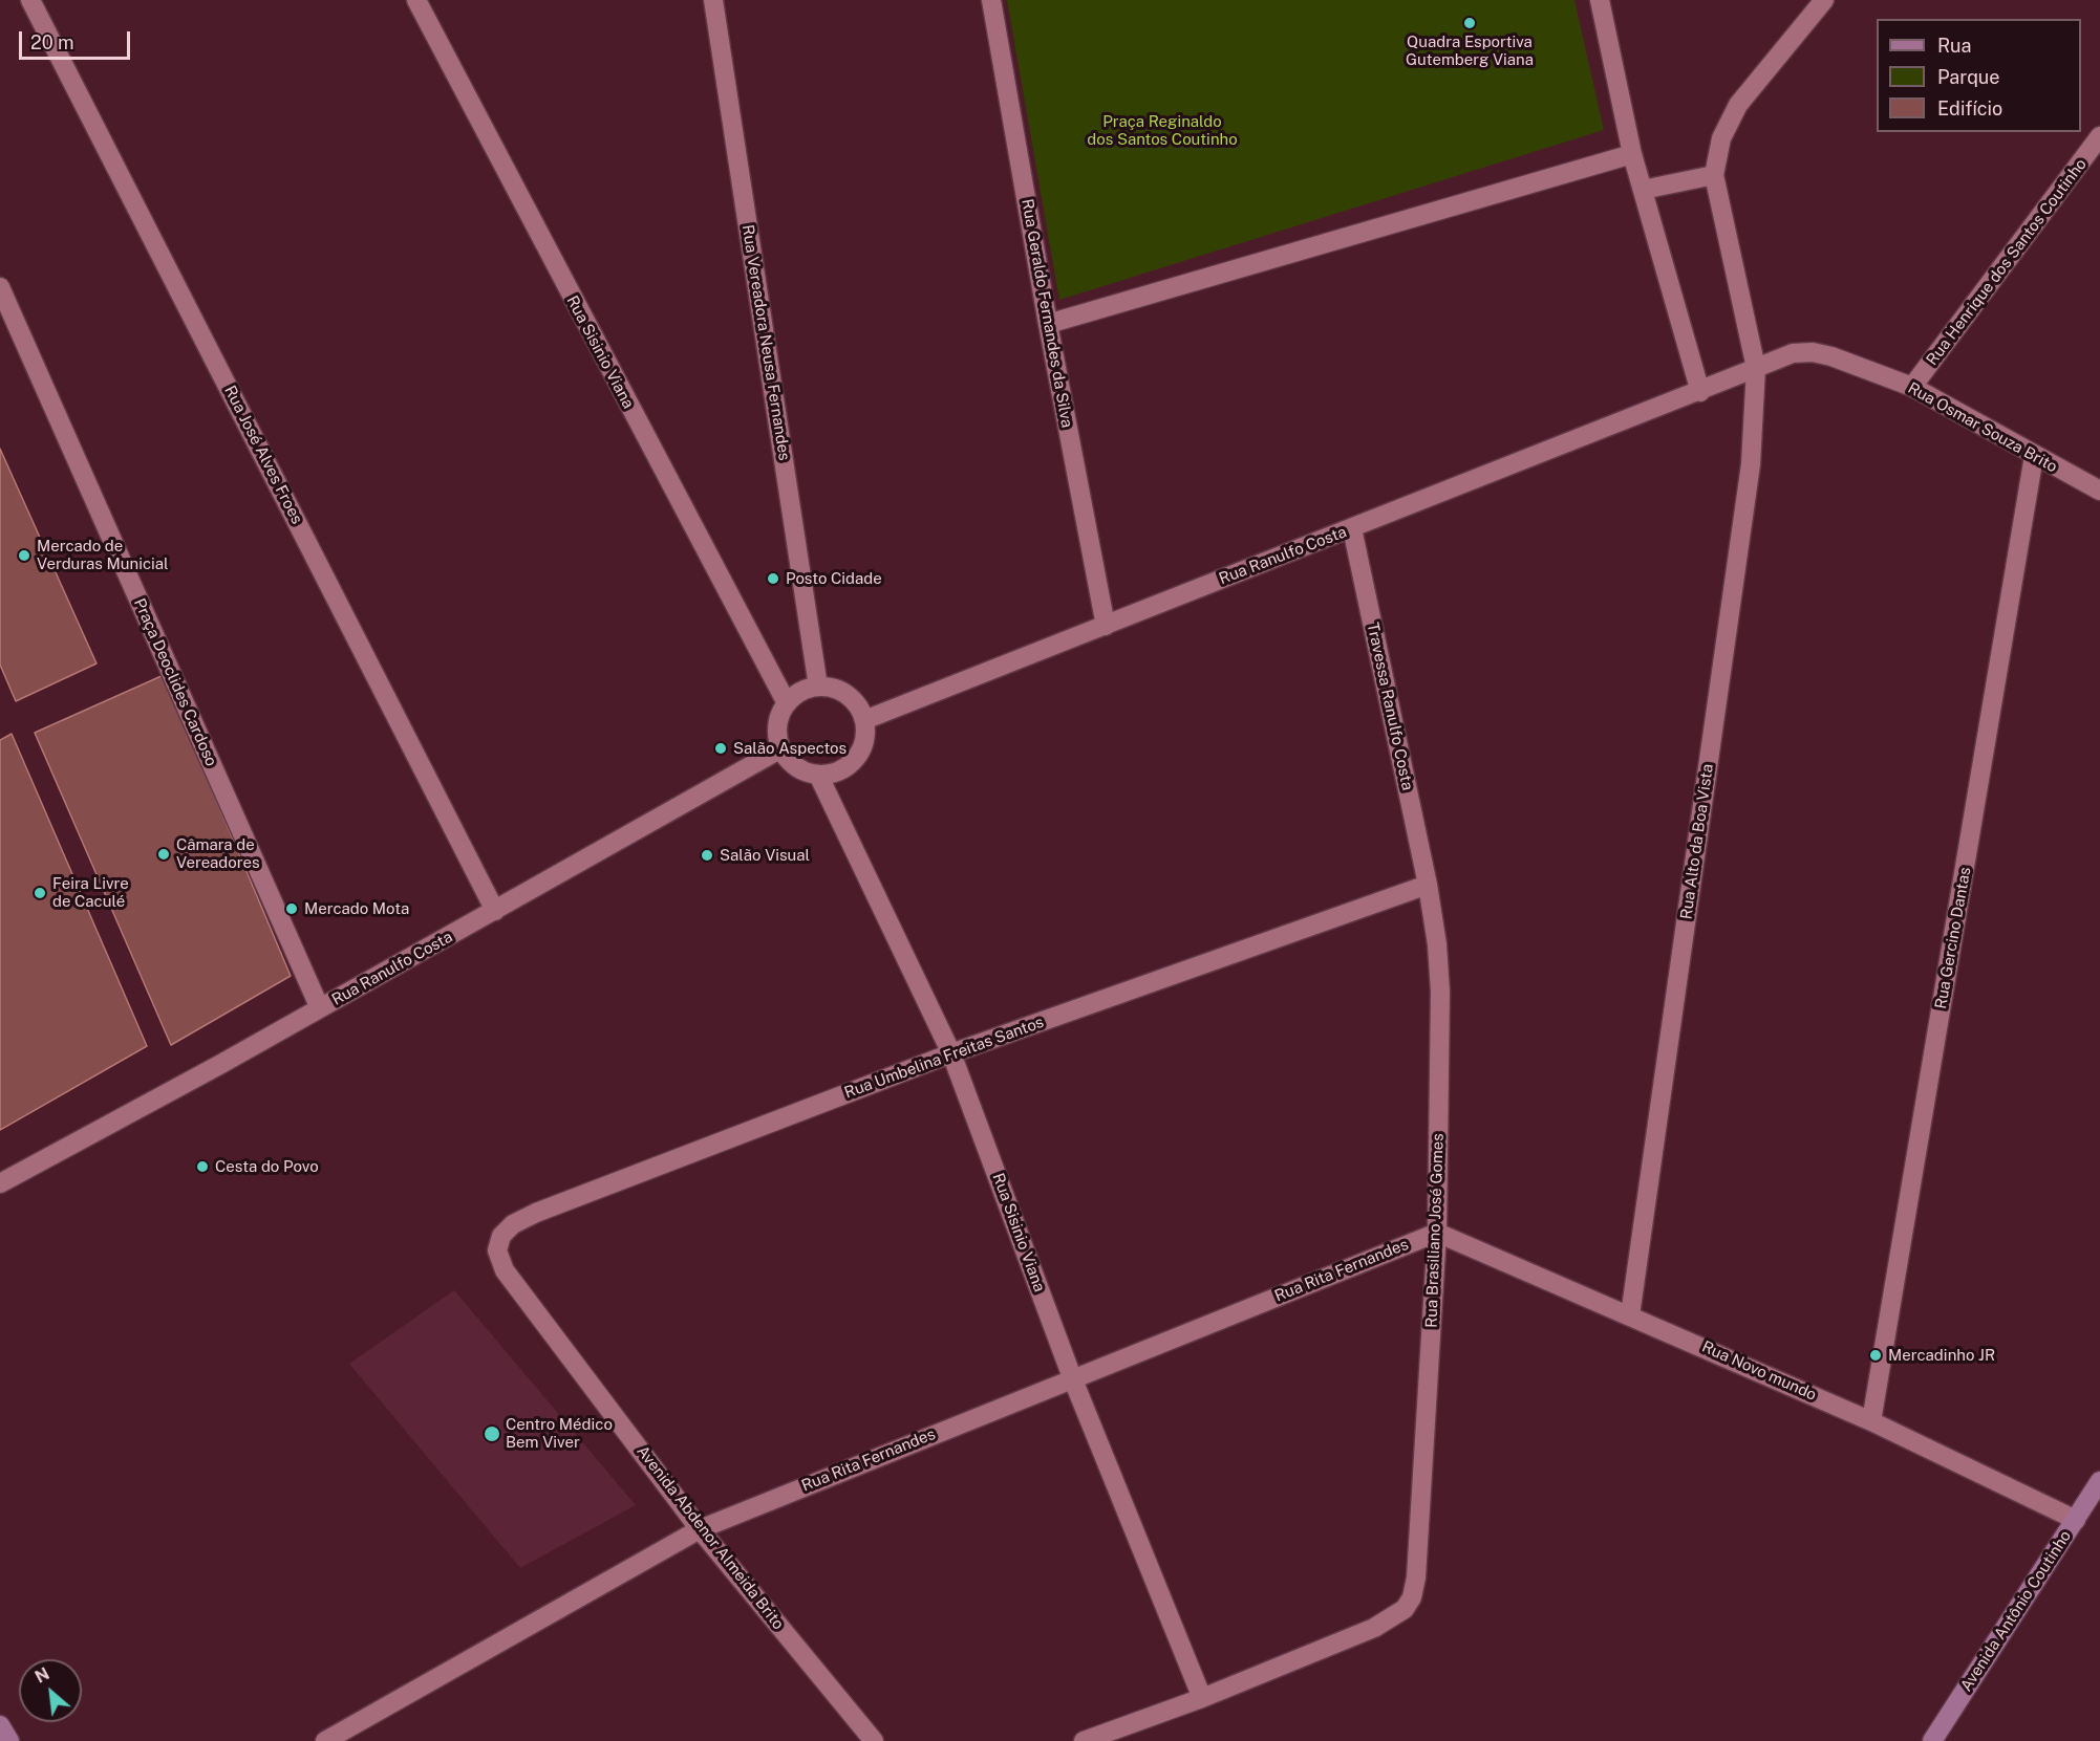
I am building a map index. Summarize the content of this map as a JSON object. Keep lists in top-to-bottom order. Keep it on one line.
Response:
{"streets":{"main road":["Avenida Antônio Coutinho"],"street":["Rua Henrique dos Santos Coutinho","Rua Geraldo Fernandes da Silva","Rua Vereadora Neusa Fernandes","Rua Sisinio Viana","Rua Osmar Souza Brito","Rua José Alves Froes","Rua Ranulfo Costa","Praça Deoclides Cardoso","Travessa Ranulfo Costa","Rua Alto da Boa Vista","Rua Gercino Dantas","Rua Umbelina Freitas Santos","Rua Brasiliano José Gomes","Rua Rita Fernandes","Rua Novo mundo","Avenida Abdenor Almeida Brito"]},"crossings":[["Rua Henrique dos Santos Coutinho","Rua Osmar Souza Brito"],["Rua Geraldo Fernandes da Silva","Rua Ranulfo Costa"],["Rua Vereadora Neusa Fernandes","Rua Sisinio Viana"],["Rua Vereadora Neusa Fernandes","Rua Ranulfo Costa"],["Rua Sisinio Viana","Rua Ranulfo Costa"],["Rua Sisinio Viana","Rua Umbelina Freitas Santos"],["Rua Sisinio Viana","Rua Brasiliano José Gomes"],["Rua Sisinio Viana","Rua Rita Fernandes"],["Rua Osmar Souza Brito","Rua Ranulfo Costa"],["Rua Osmar Souza Brito","Rua Alto da Boa Vista"],["Rua Osmar Souza Brito","Rua Gercino Dantas"],["Rua José Alves Froes","Rua Ranulfo Costa"],["Rua Ranulfo Costa","Praça Deoclides Cardoso"],["Rua Ranulfo Costa","Travessa Ranulfo Costa"],["Travessa Ranulfo Costa","Rua Umbelina Freitas Santos"],["Travessa Ranulfo Costa","Rua Brasiliano José Gomes"],["Rua Alto da Boa Vista","Rua Novo mundo"],["Rua Gercino Dantas","Rua Novo mundo"],["Rua Umbelina Freitas Santos","Rua Brasiliano José Gomes"],["Rua Umbelina Freitas Santos","Avenida Abdenor Almeida Brito"],["Rua Brasiliano José Gomes","Rua Rita Fernandes"],["Rua Brasiliano José Gomes","Rua Novo mundo"],["Rua Rita Fernandes","Rua Novo mundo"],["Rua Rita Fernandes","Avenida Abdenor Almeida Brito"],["Rua Novo mundo","Avenida Antônio Coutinho"]],"parks":["Praça Reginaldo dos Santos Coutinho"],"places":["Quadra Esportiva Gutemberg Viana","Mercado de Verduras Municial","Posto Cidade","Salão Aspectos","Câmara de Vereadores","Salão Visual","Feira Livre de Caculé","Mercado Mota","Cesta do Povo","Mercadinho JR","Centro Médico Bem Viver"],"legend":["Rua","Parque","Edifício"],"scale_bar":"20 m","north":"top left"}
